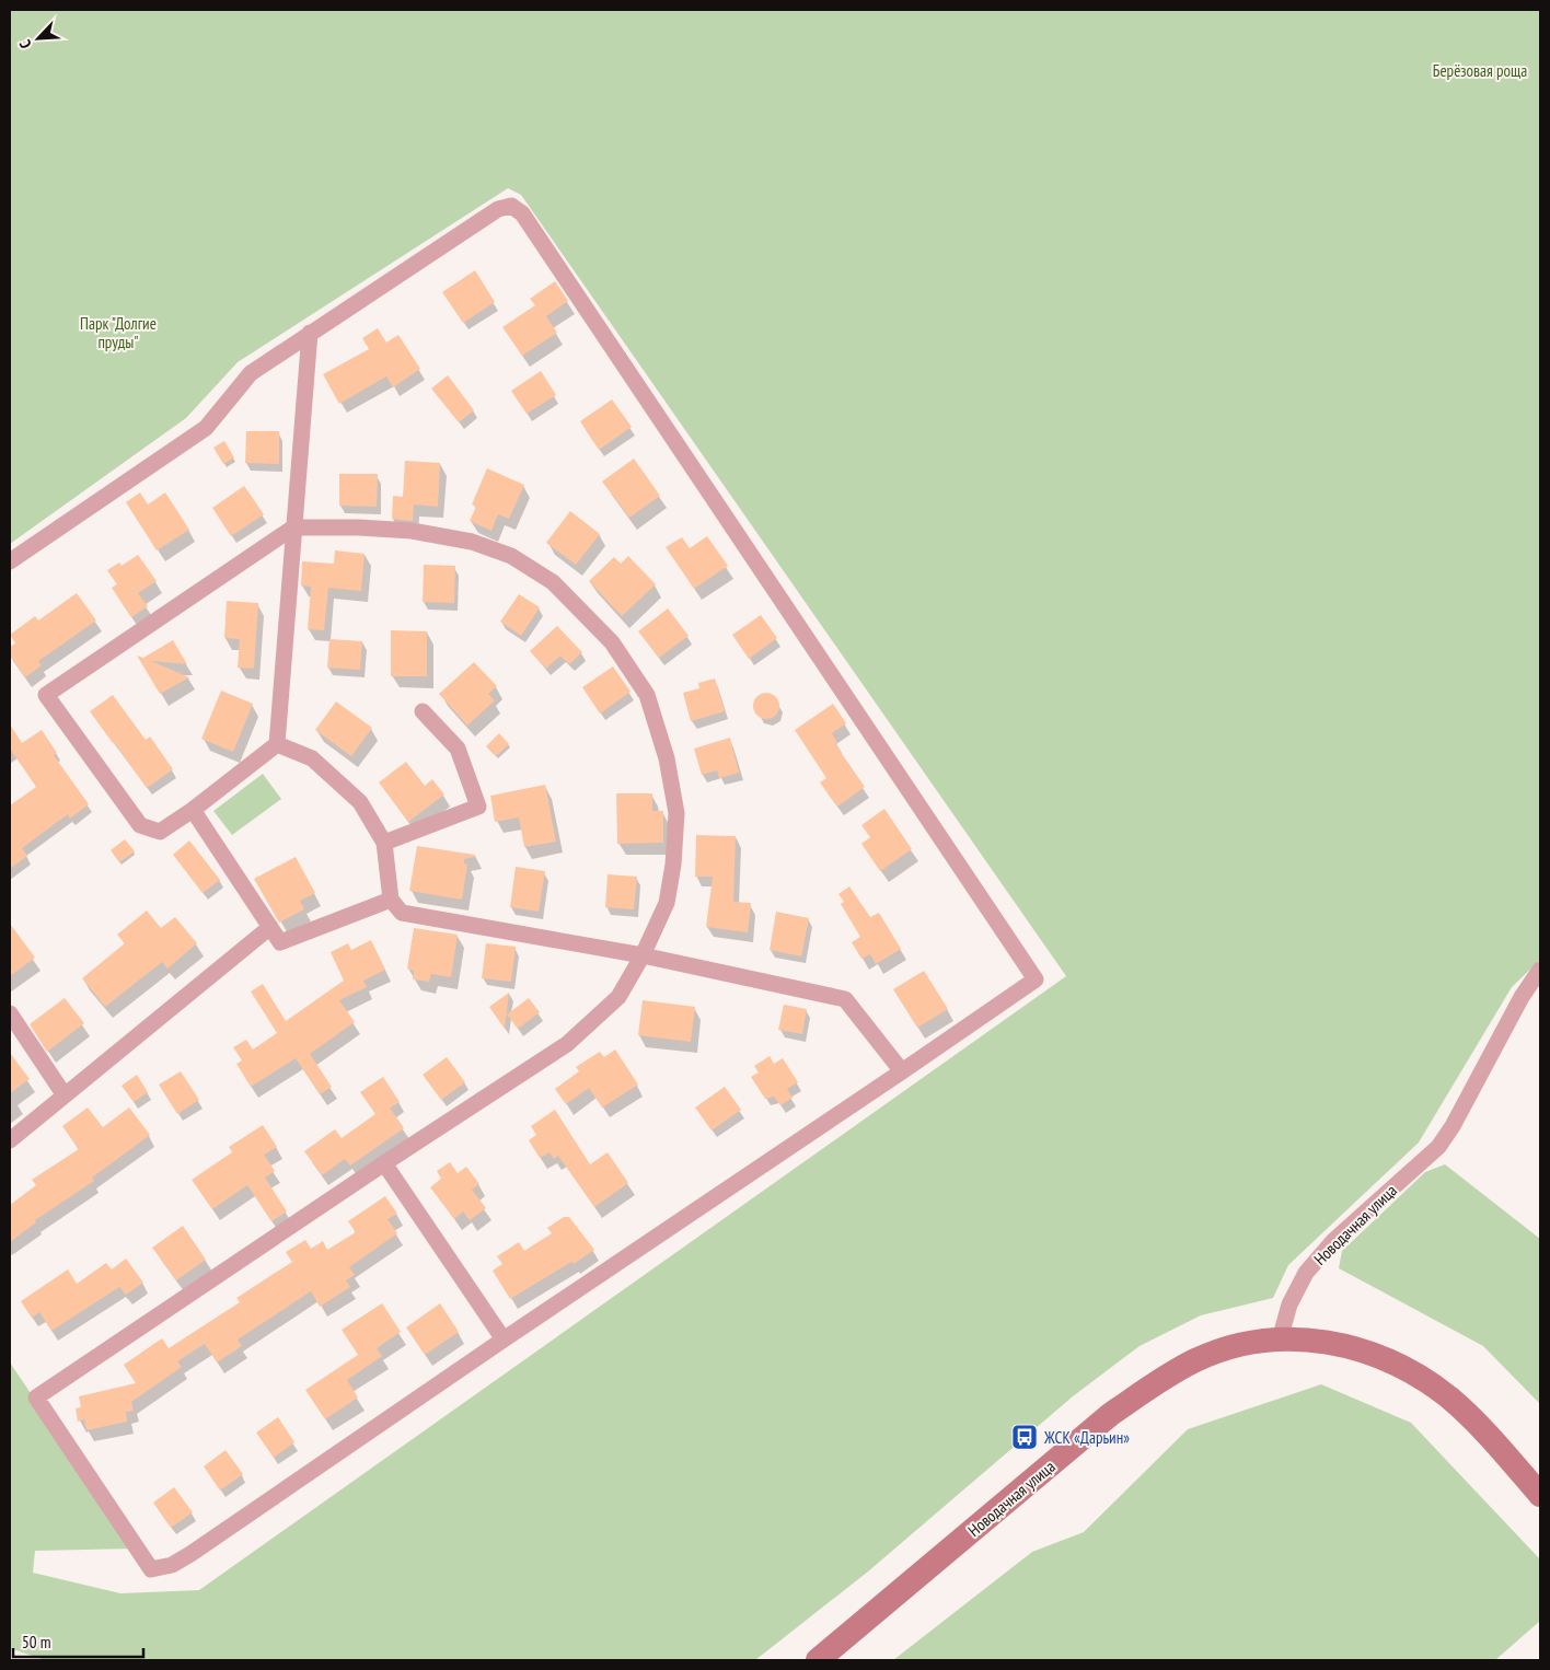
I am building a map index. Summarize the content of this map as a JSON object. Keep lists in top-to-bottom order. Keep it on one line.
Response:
{"streets":{"street":["Новодачная улица"]},"parks":["Берёзовая роща","Парк \"Долгие пруды\""],"places":{"bus stop":["ЖСК «Дарьин»"]},"scale_bar":"50 m","north":"bottom left"}
